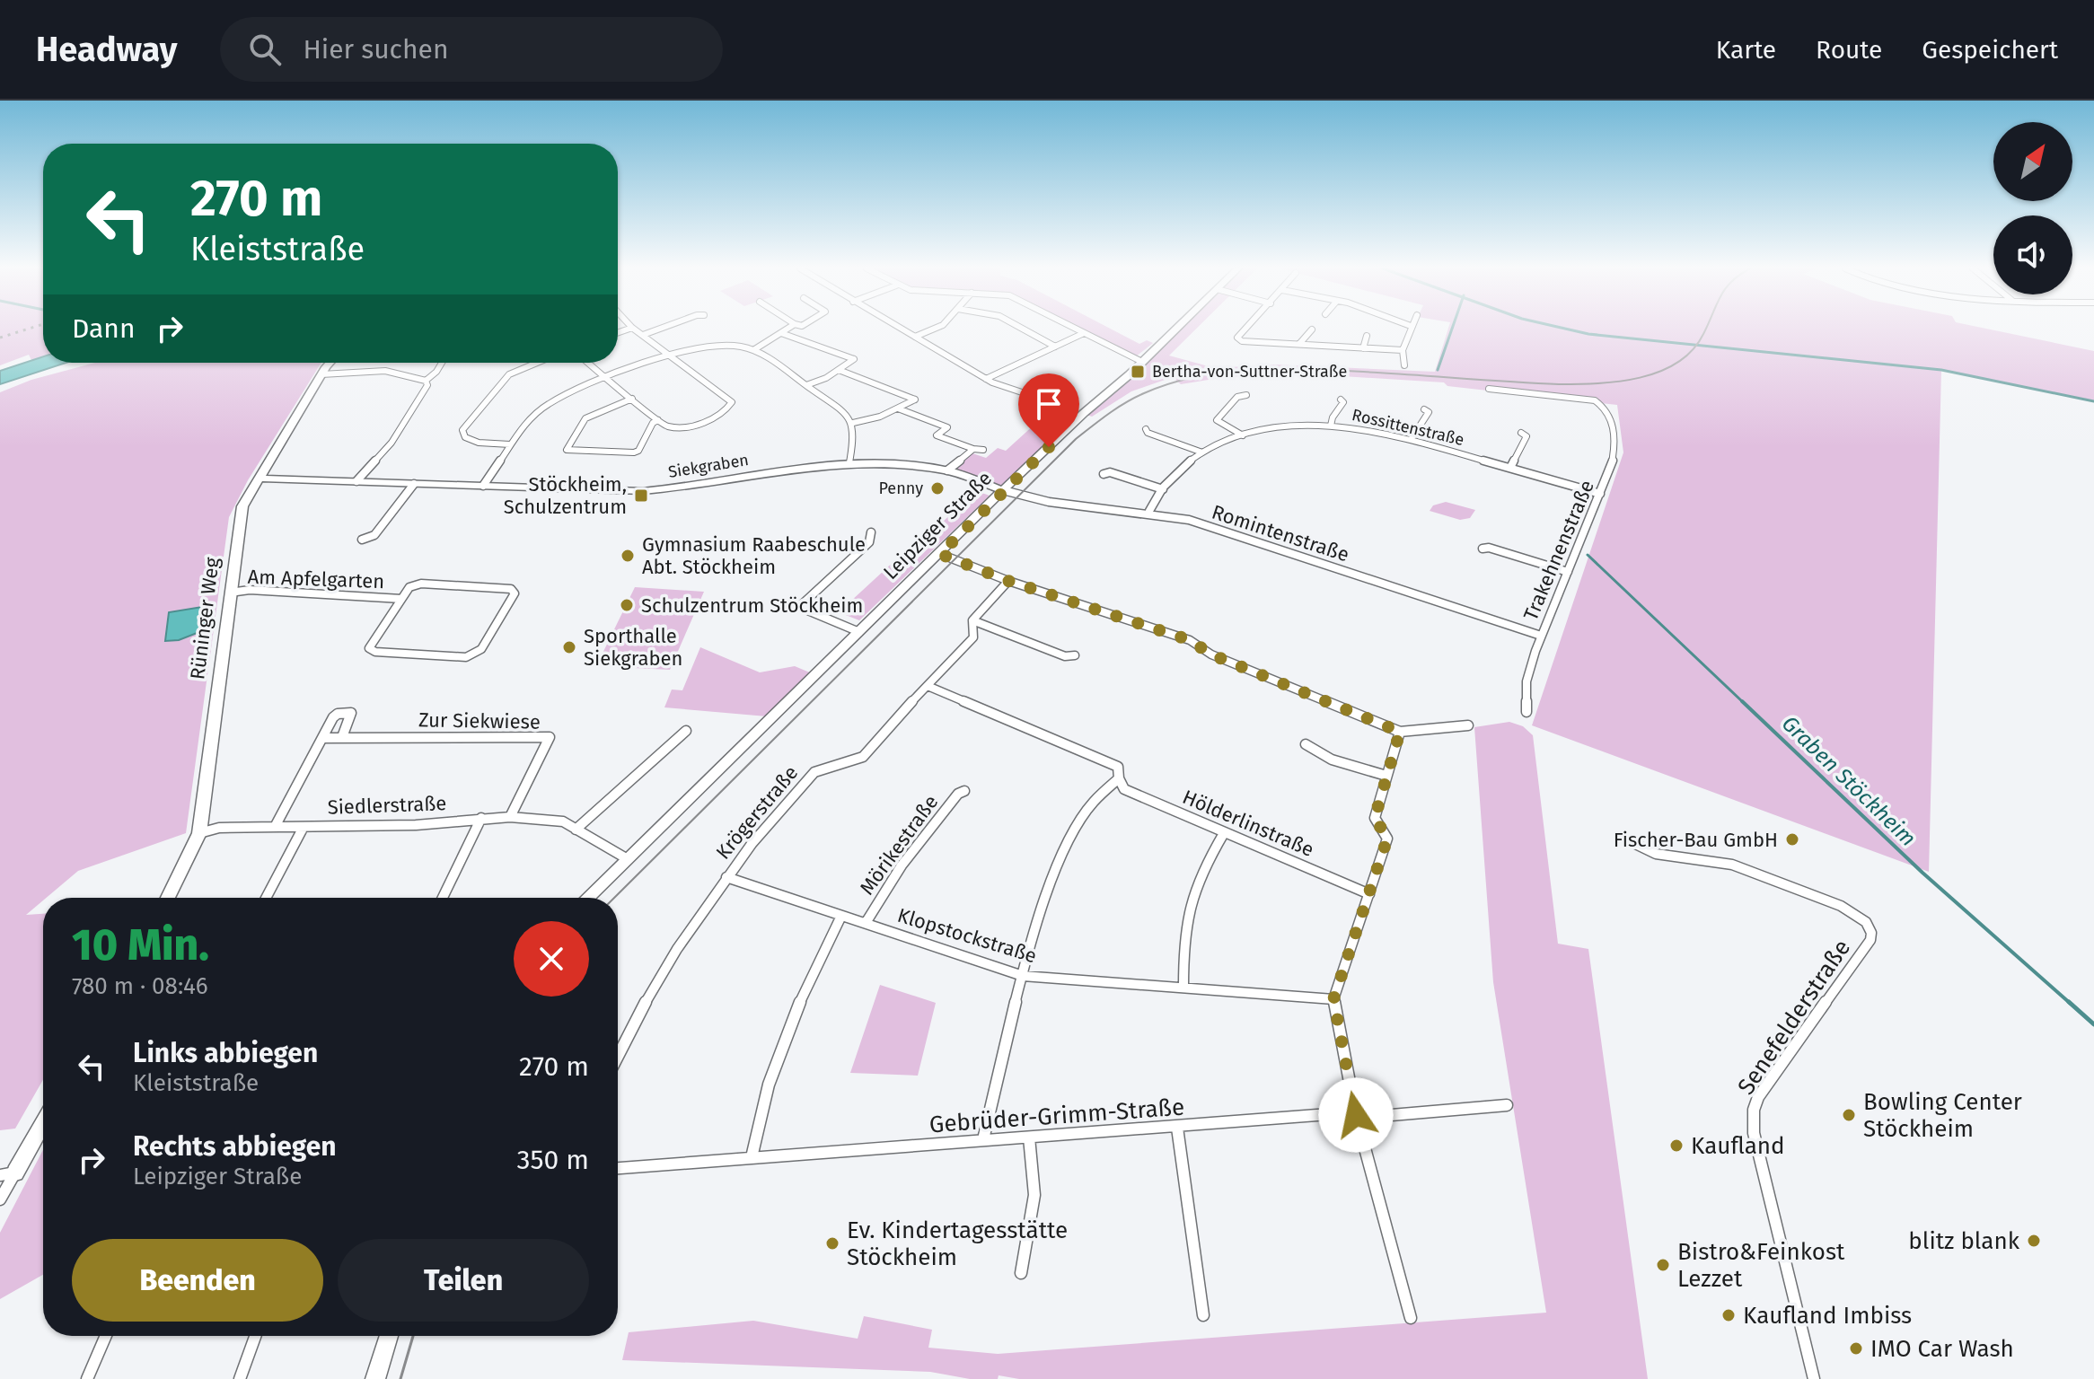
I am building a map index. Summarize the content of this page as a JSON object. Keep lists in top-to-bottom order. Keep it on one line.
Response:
{"streets":{"street":["Rossittenstraße","Siekgraben","Leipziger Straße","Romintenstraße","Trakehnenstraße","Am Apfelgarten","Rüninger Weg","Zur Siekwiese","Siedlerstraße","Krögerstraße","Hölderlinstraße","Mörikestraße","Klopstockstraße","Senefelderstraße","Gebrüder-Grimm-Straße"]},"crossings":[["Rossittenstraße","Romintenstraße"],["Rossittenstraße","Trakehnenstraße"],["Siekgraben","Leipziger Straße"],["Siekgraben","Romintenstraße"],["Siekgraben","Rüninger Weg"],["Leipziger Straße","Romintenstraße"],["Leipziger Straße","Siedlerstraße"],["Romintenstraße","Trakehnenstraße"],["Am Apfelgarten","Rüninger Weg"],["Rüninger Weg","Siedlerstraße"],["Zur Siekwiese","Siedlerstraße"],["Krögerstraße","Klopstockstraße"],["Mörikestraße","Klopstockstraße"]],"water":["Graben Stöckheim"],"places":{"transit":["Bertha-von-Suttner-Straße","Stöckheim, Schulzentrum"],"other":["Penny","Gymnasium Raabeschule Abt. Stöckheim","Schulzentrum Stöckheim","Sporthalle Siekgraben","Fischer-Bau GmbH","Bowling Center Stöckheim","Kaufland","blitz blank","Ev. Kindertagesstätte Stöckheim","Bistro&Feinkost Lezzet","Kaufland Imbiss","IMO Car Wash"]},"north":"top right","page":{"header":"Headway","search":"Hier suchen","nav":["Karte","Route","Gespeichert"],"turn":["270 m","Kleiststraße"],"then":"Dann","heading":["10 Min.","780 m · 08:46"],"list":[{"name":"Links abbiegen","note":"Kleiststraße","value":"270 m"},{"name":"Rechts abbiegen","note":"Leipziger Straße","value":"350 m"}],"buttons":["Beenden","Teilen"]}}
